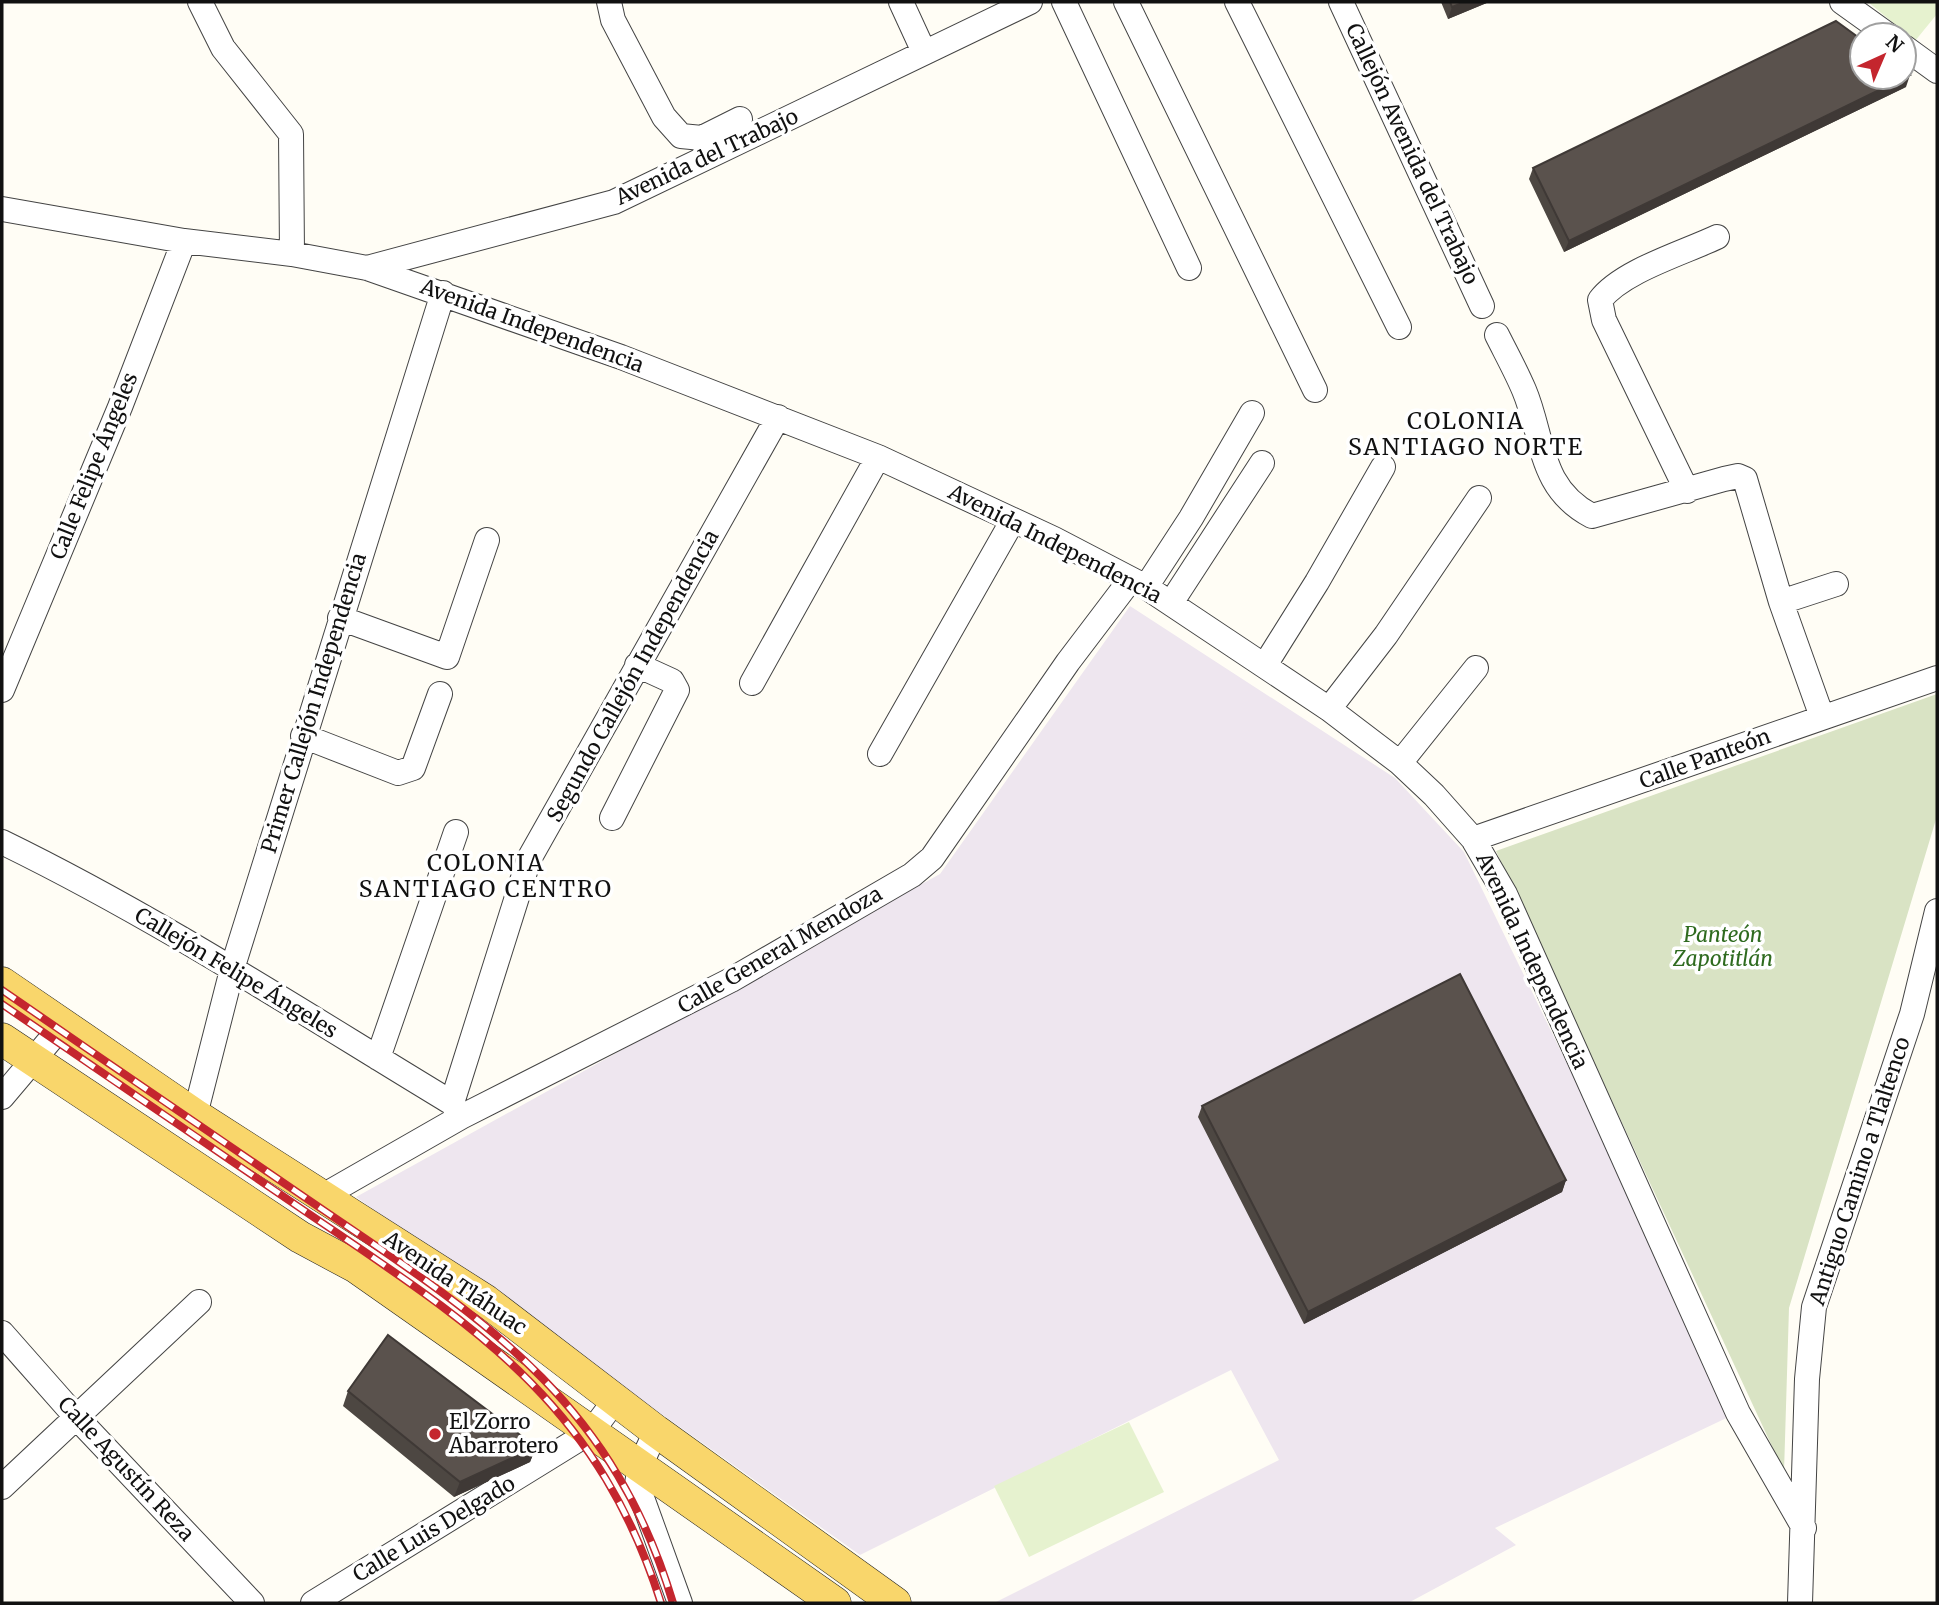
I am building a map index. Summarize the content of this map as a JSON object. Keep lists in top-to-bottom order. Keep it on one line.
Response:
{"streets":{"main road":["Avenida Tláhuac"],"street":["Callejón Avenida del Trabajo","Avenida del Trabajo","Avenida Independencia","Calle Felipe Ángeles","Segundo Callejón Independencia","Primer Callejón Independencia","Calle Panteón","Calle General Mendoza","Callejón Felipe Ángeles","Antiguo Camino a Tlaltenco","Calle Agustín Reza","Calle Luis Delgado"]},"crossings":[["Avenida del Trabajo","Avenida Independencia"],["Avenida Independencia","Calle Felipe Ángeles"],["Avenida Independencia","Segundo Callejón Independencia"],["Avenida Independencia","Primer Callejón Independencia"],["Avenida Independencia","Calle Panteón"],["Avenida Independencia","Calle General Mendoza"],["Avenida Independencia","Antiguo Camino a Tlaltenco"],["Segundo Callejón Independencia","Calle General Mendoza"],["Segundo Callejón Independencia","Callejón Felipe Ángeles"],["Primer Callejón Independencia","Callejón Felipe Ángeles"],["Primer Callejón Independencia","Avenida Tláhuac"],["Calle General Mendoza","Callejón Felipe Ángeles"],["Calle General Mendoza","Avenida Tláhuac"],["Avenida Tláhuac","Calle Luis Delgado"]],"districts":["COLONIA SANTIAGO NORTE","COLONIA SANTIAGO CENTRO"],"parks":["Panteón Zapotitlán"],"places":["El Zorro Abarrotero"],"north":"top right"}
